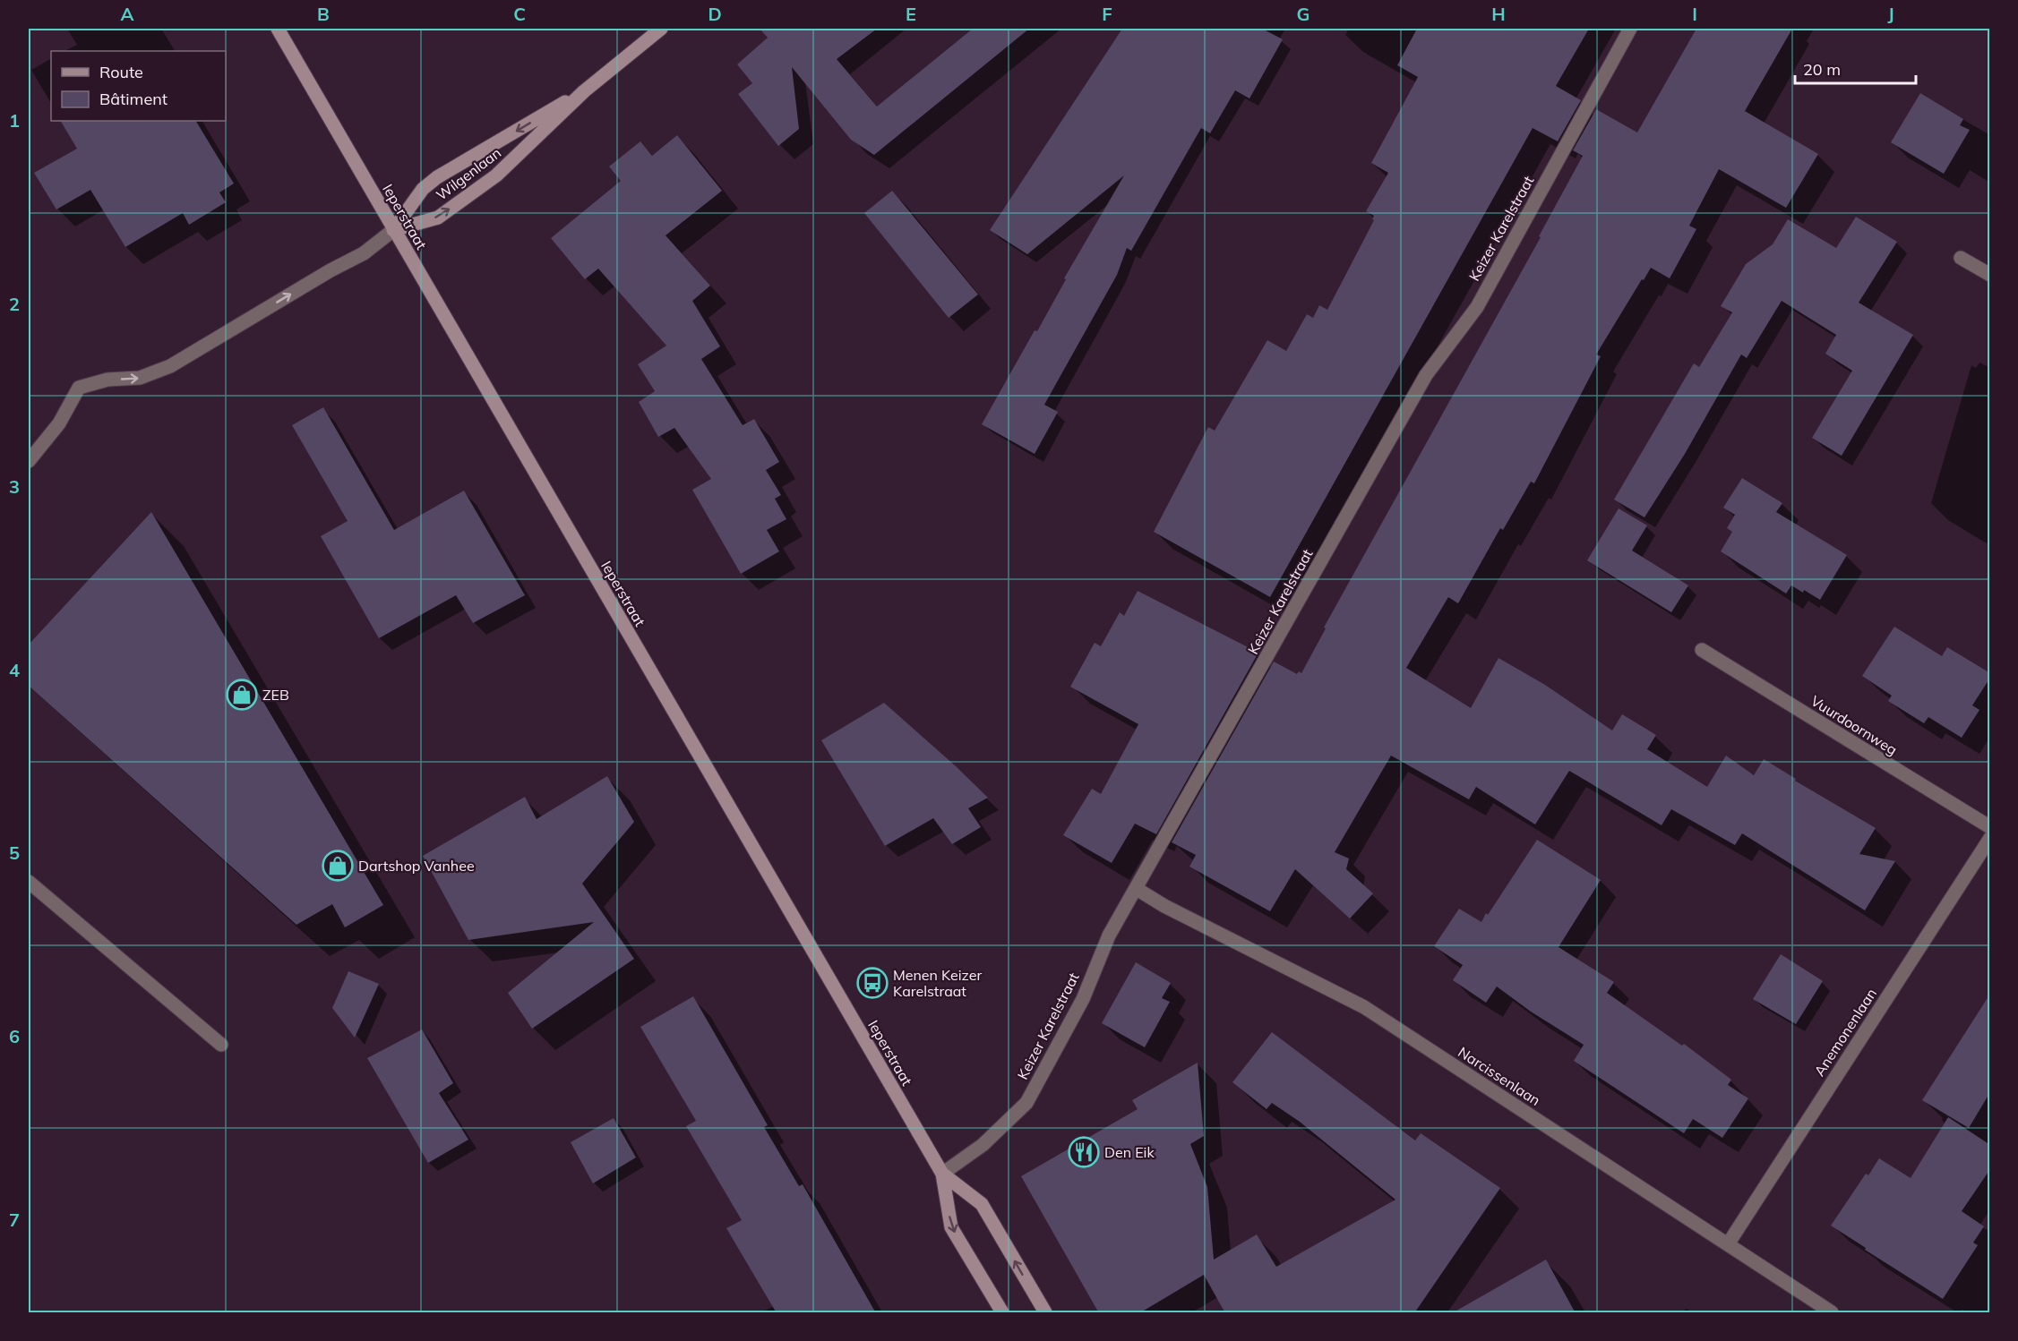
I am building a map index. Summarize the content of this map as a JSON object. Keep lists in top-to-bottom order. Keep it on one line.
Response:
{"streets":{"street":["Wilgenlaan","Ieperstraat","Keizer Karelstraat","Vuurdoornweg","Anemonenlaan","Narcissenlaan"]},"crossings":[["Wilgenlaan","Ieperstraat"],["Ieperstraat","Keizer Karelstraat"],["Keizer Karelstraat","Narcissenlaan"],["Anemonenlaan","Narcissenlaan"]],"places":{"shop":["ZEB","Dartshop Vanhee"],"bus stop":["Menen Keizer Karelstraat"],"restaurant":["Den Eik"]},"legend":["Route","Bâtiment"],"scale_bar":"20 m","grid":{"columns":["A","B","C","D","E","F","G","H","I","J"],"rows":["1","2","3","4","5","6","7"]}}
